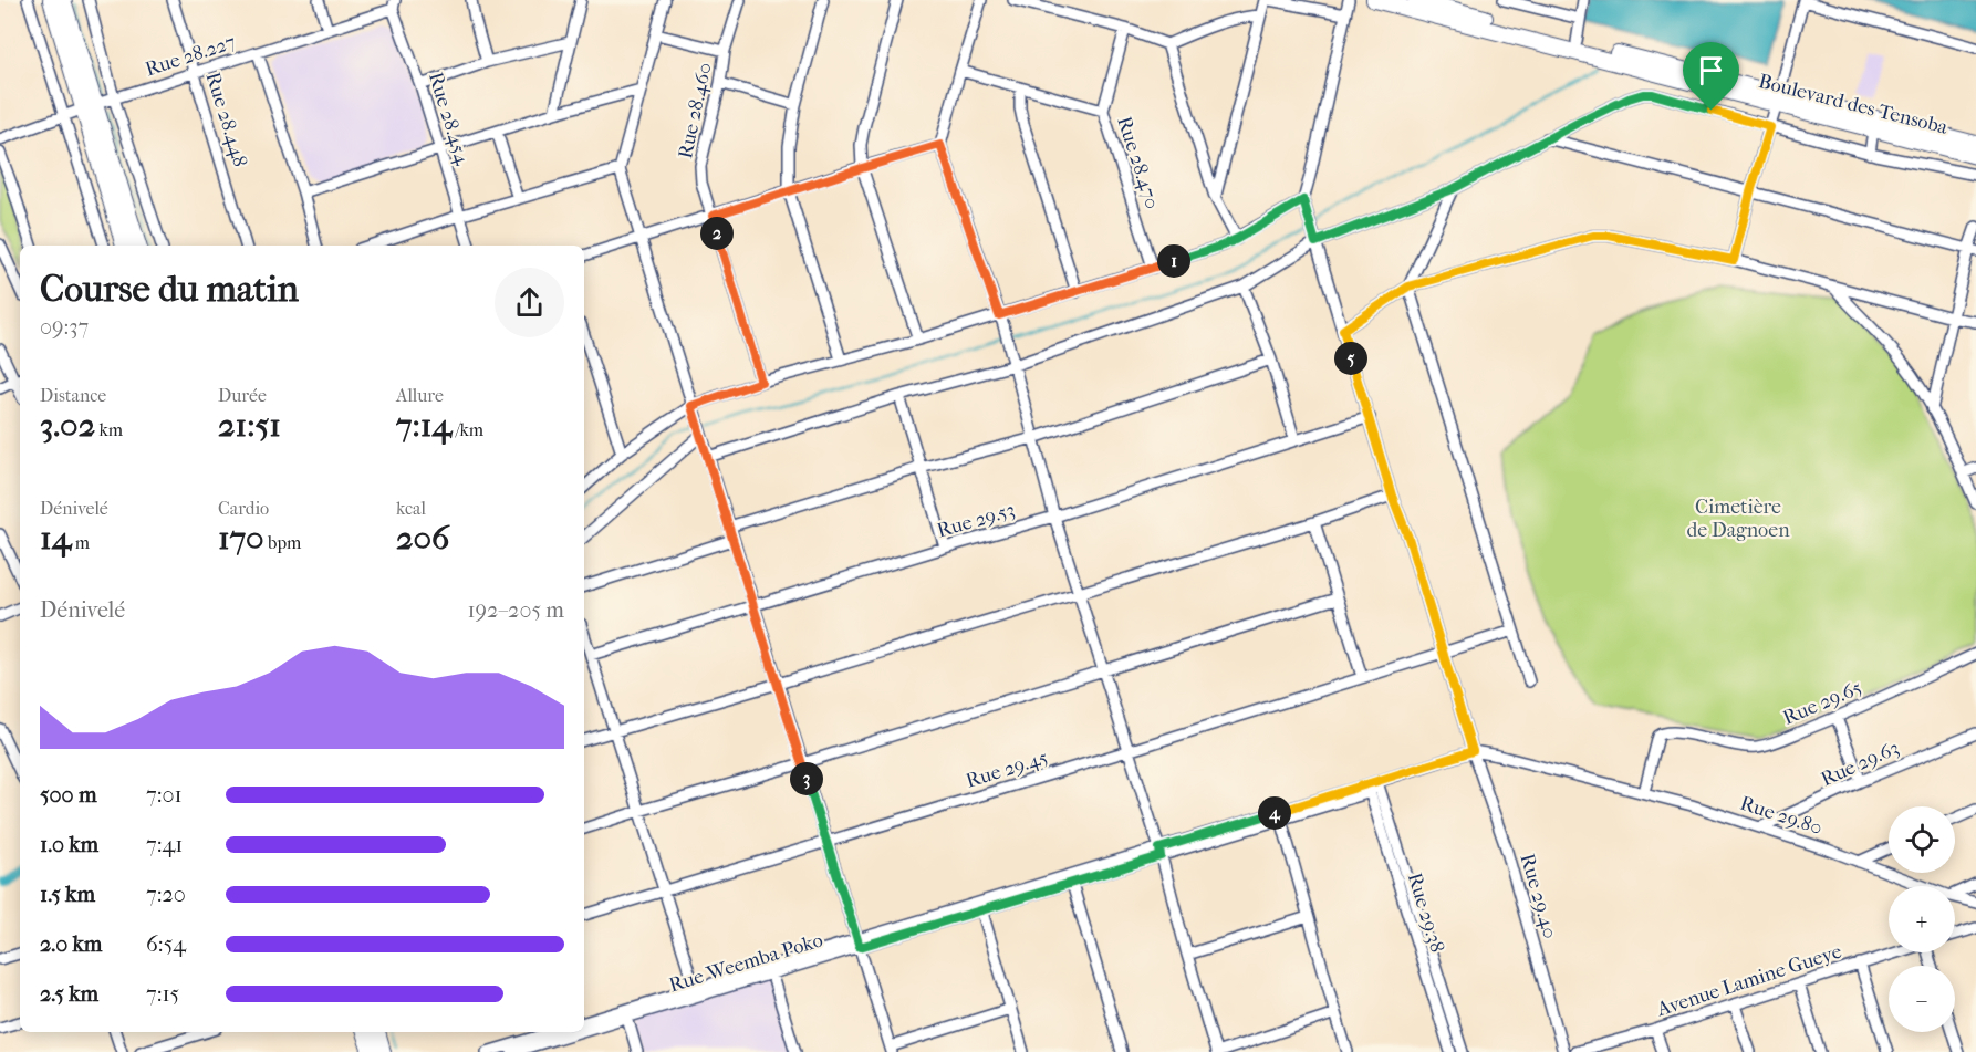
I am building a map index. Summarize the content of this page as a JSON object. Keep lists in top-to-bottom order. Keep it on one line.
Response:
{"streets":{"main road":["Boulevard des Tensoba"],"street":["Rue 28.227","Rue 28.460","Rue 28.454","Rue 28.448","Rue 28.470","Rue 29.53","Rue 29.65","Rue 29.63","Rue 29.45","Rue 29.80","Rue 29.40","Rue 29.38","Rue Weemba Poko","Avenue Lamine Gueye"]},"crossings":[["Rue 28.227","Rue 28.454"],["Rue 28.227","Rue 28.448"],["Rue 29.53","Rue 29.40"],["Rue 29.65","Rue 29.80"],["Rue 29.63","Rue 29.80"],["Rue 29.45","Rue 29.40"],["Rue 29.80","Rue 29.40"],["Rue 29.80","Rue Weemba Poko"],["Rue 29.40","Rue Weemba Poko"],["Rue 29.38","Rue Weemba Poko"]],"parks":["Cimetière de Dagnoen"],"page":{"pins":["2","1","5","3","4"],"heading":["Course du matin","09:37"],"stats":[["Distance","3.02 km"],["Durée","21:51"],["Allure","7:14 /km"],["Dénivelé","14 m"],["Cardio","170 bpm"],["kcal","206"]],"chart":["Dénivelé","192–205 m"],"list":[{"name":"500 m","note":"7:01"},{"name":"1.0 km","note":"7:41"},{"name":"1.5 km","note":"7:20"},{"name":"2.0 km","note":"6:54"},{"name":"2.5 km","note":"7:15"}],"map_buttons":["+","−"]}}
